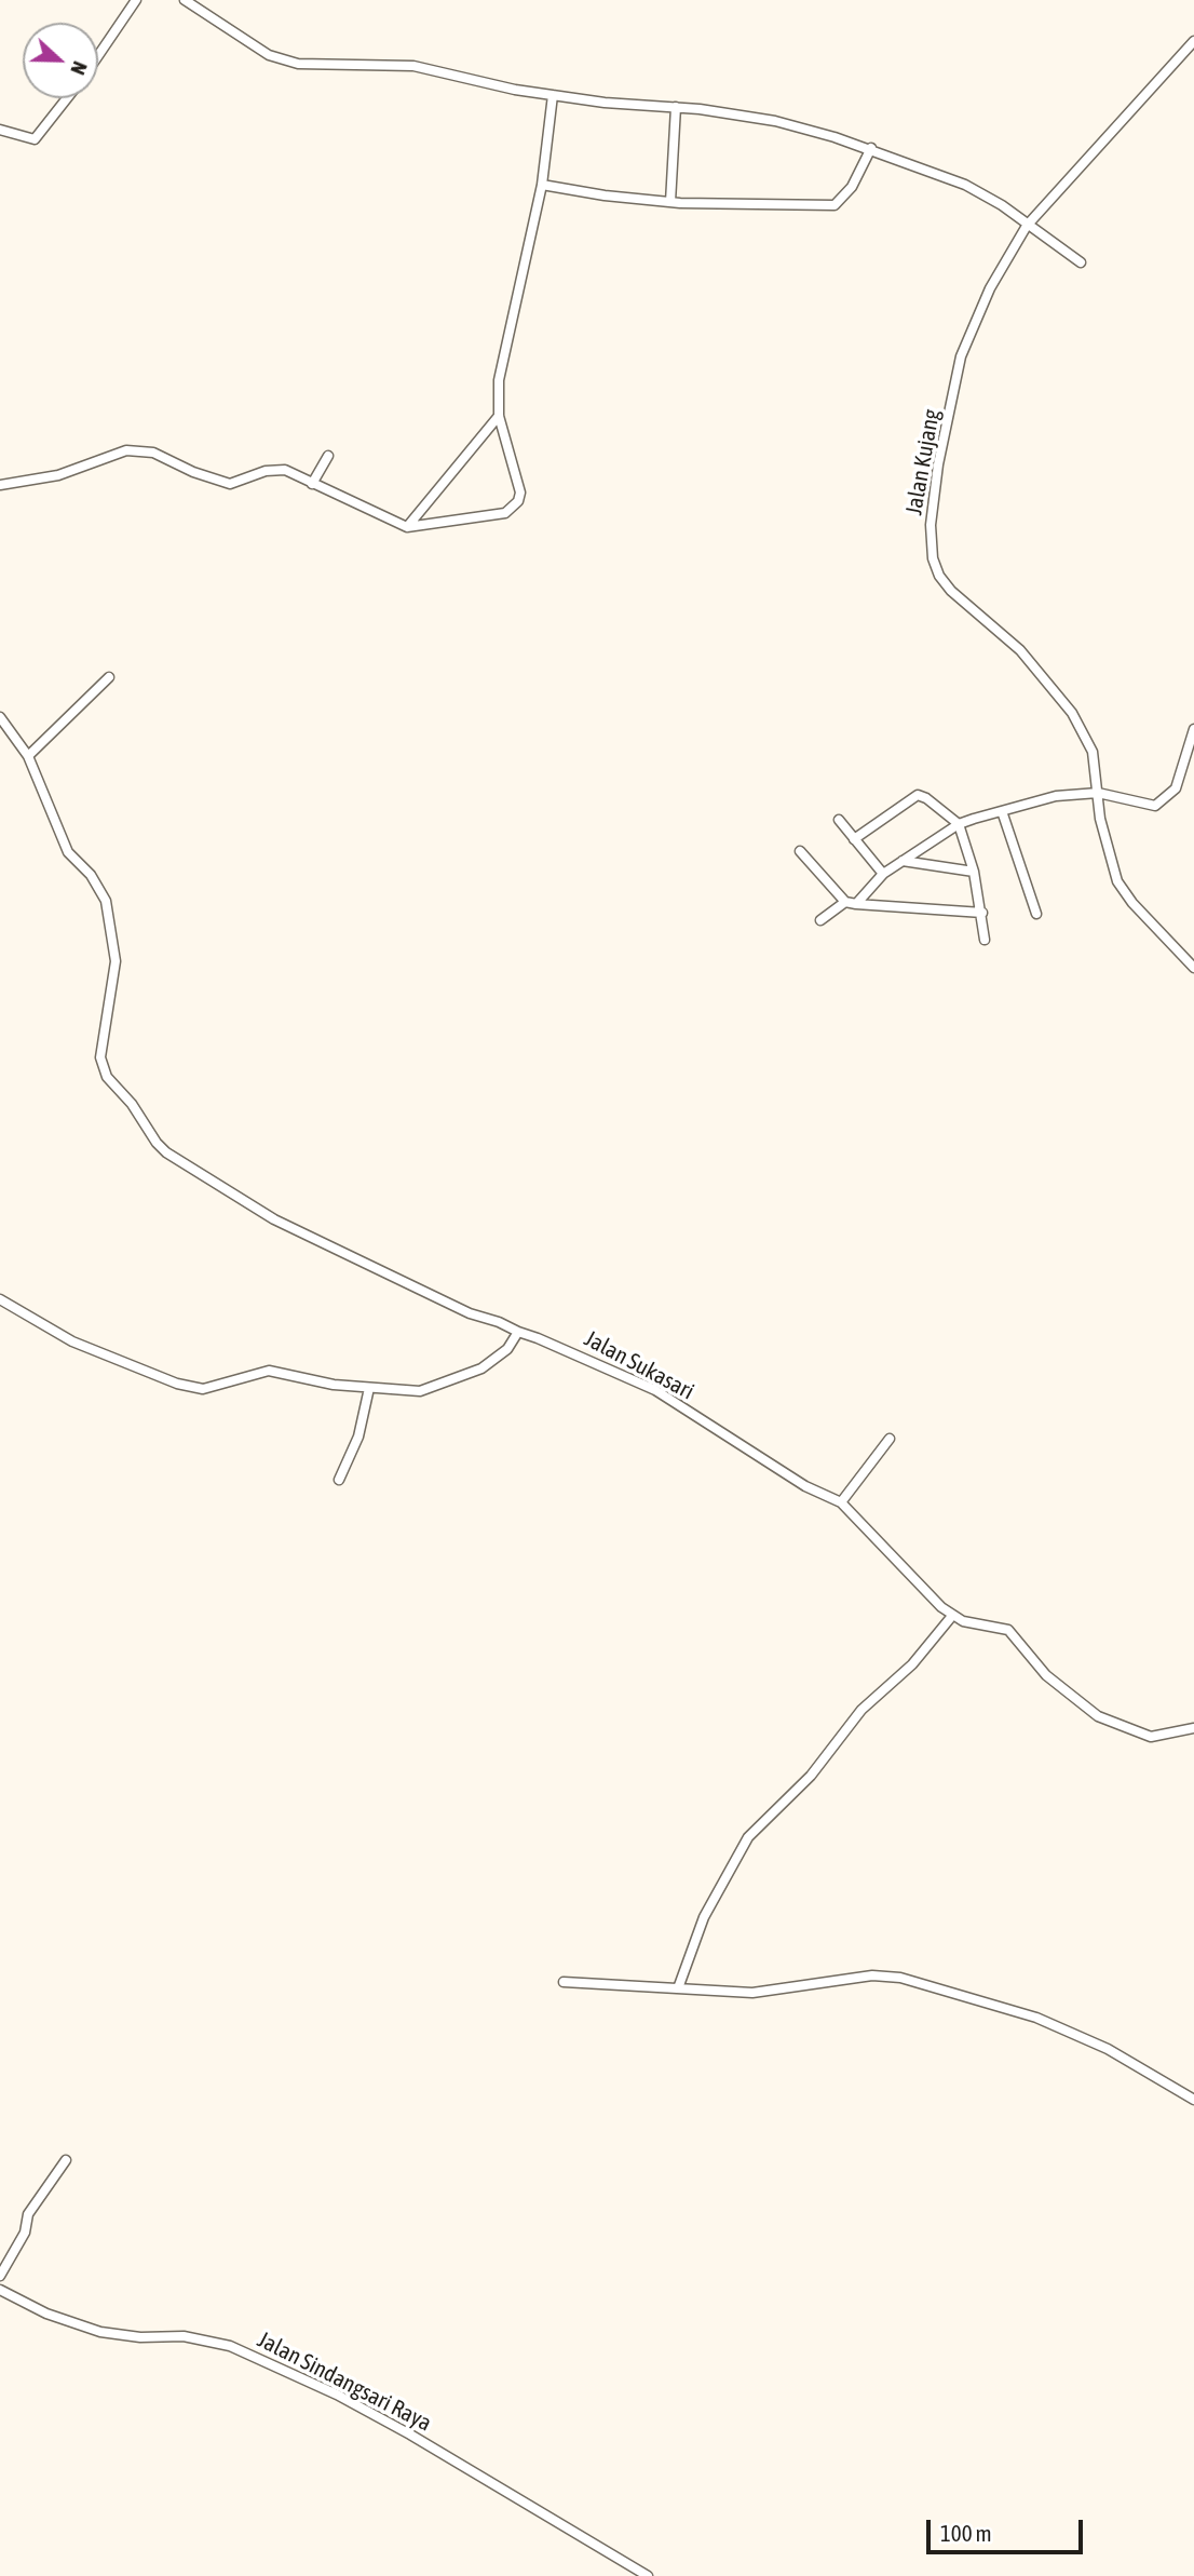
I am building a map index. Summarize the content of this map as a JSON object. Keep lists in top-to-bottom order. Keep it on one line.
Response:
{"streets":{"street":["Jalan Kujang","Jalan Sukasari","Jalan Sindangsari Raya"]},"scale_bar":"100 m","north":"right"}
